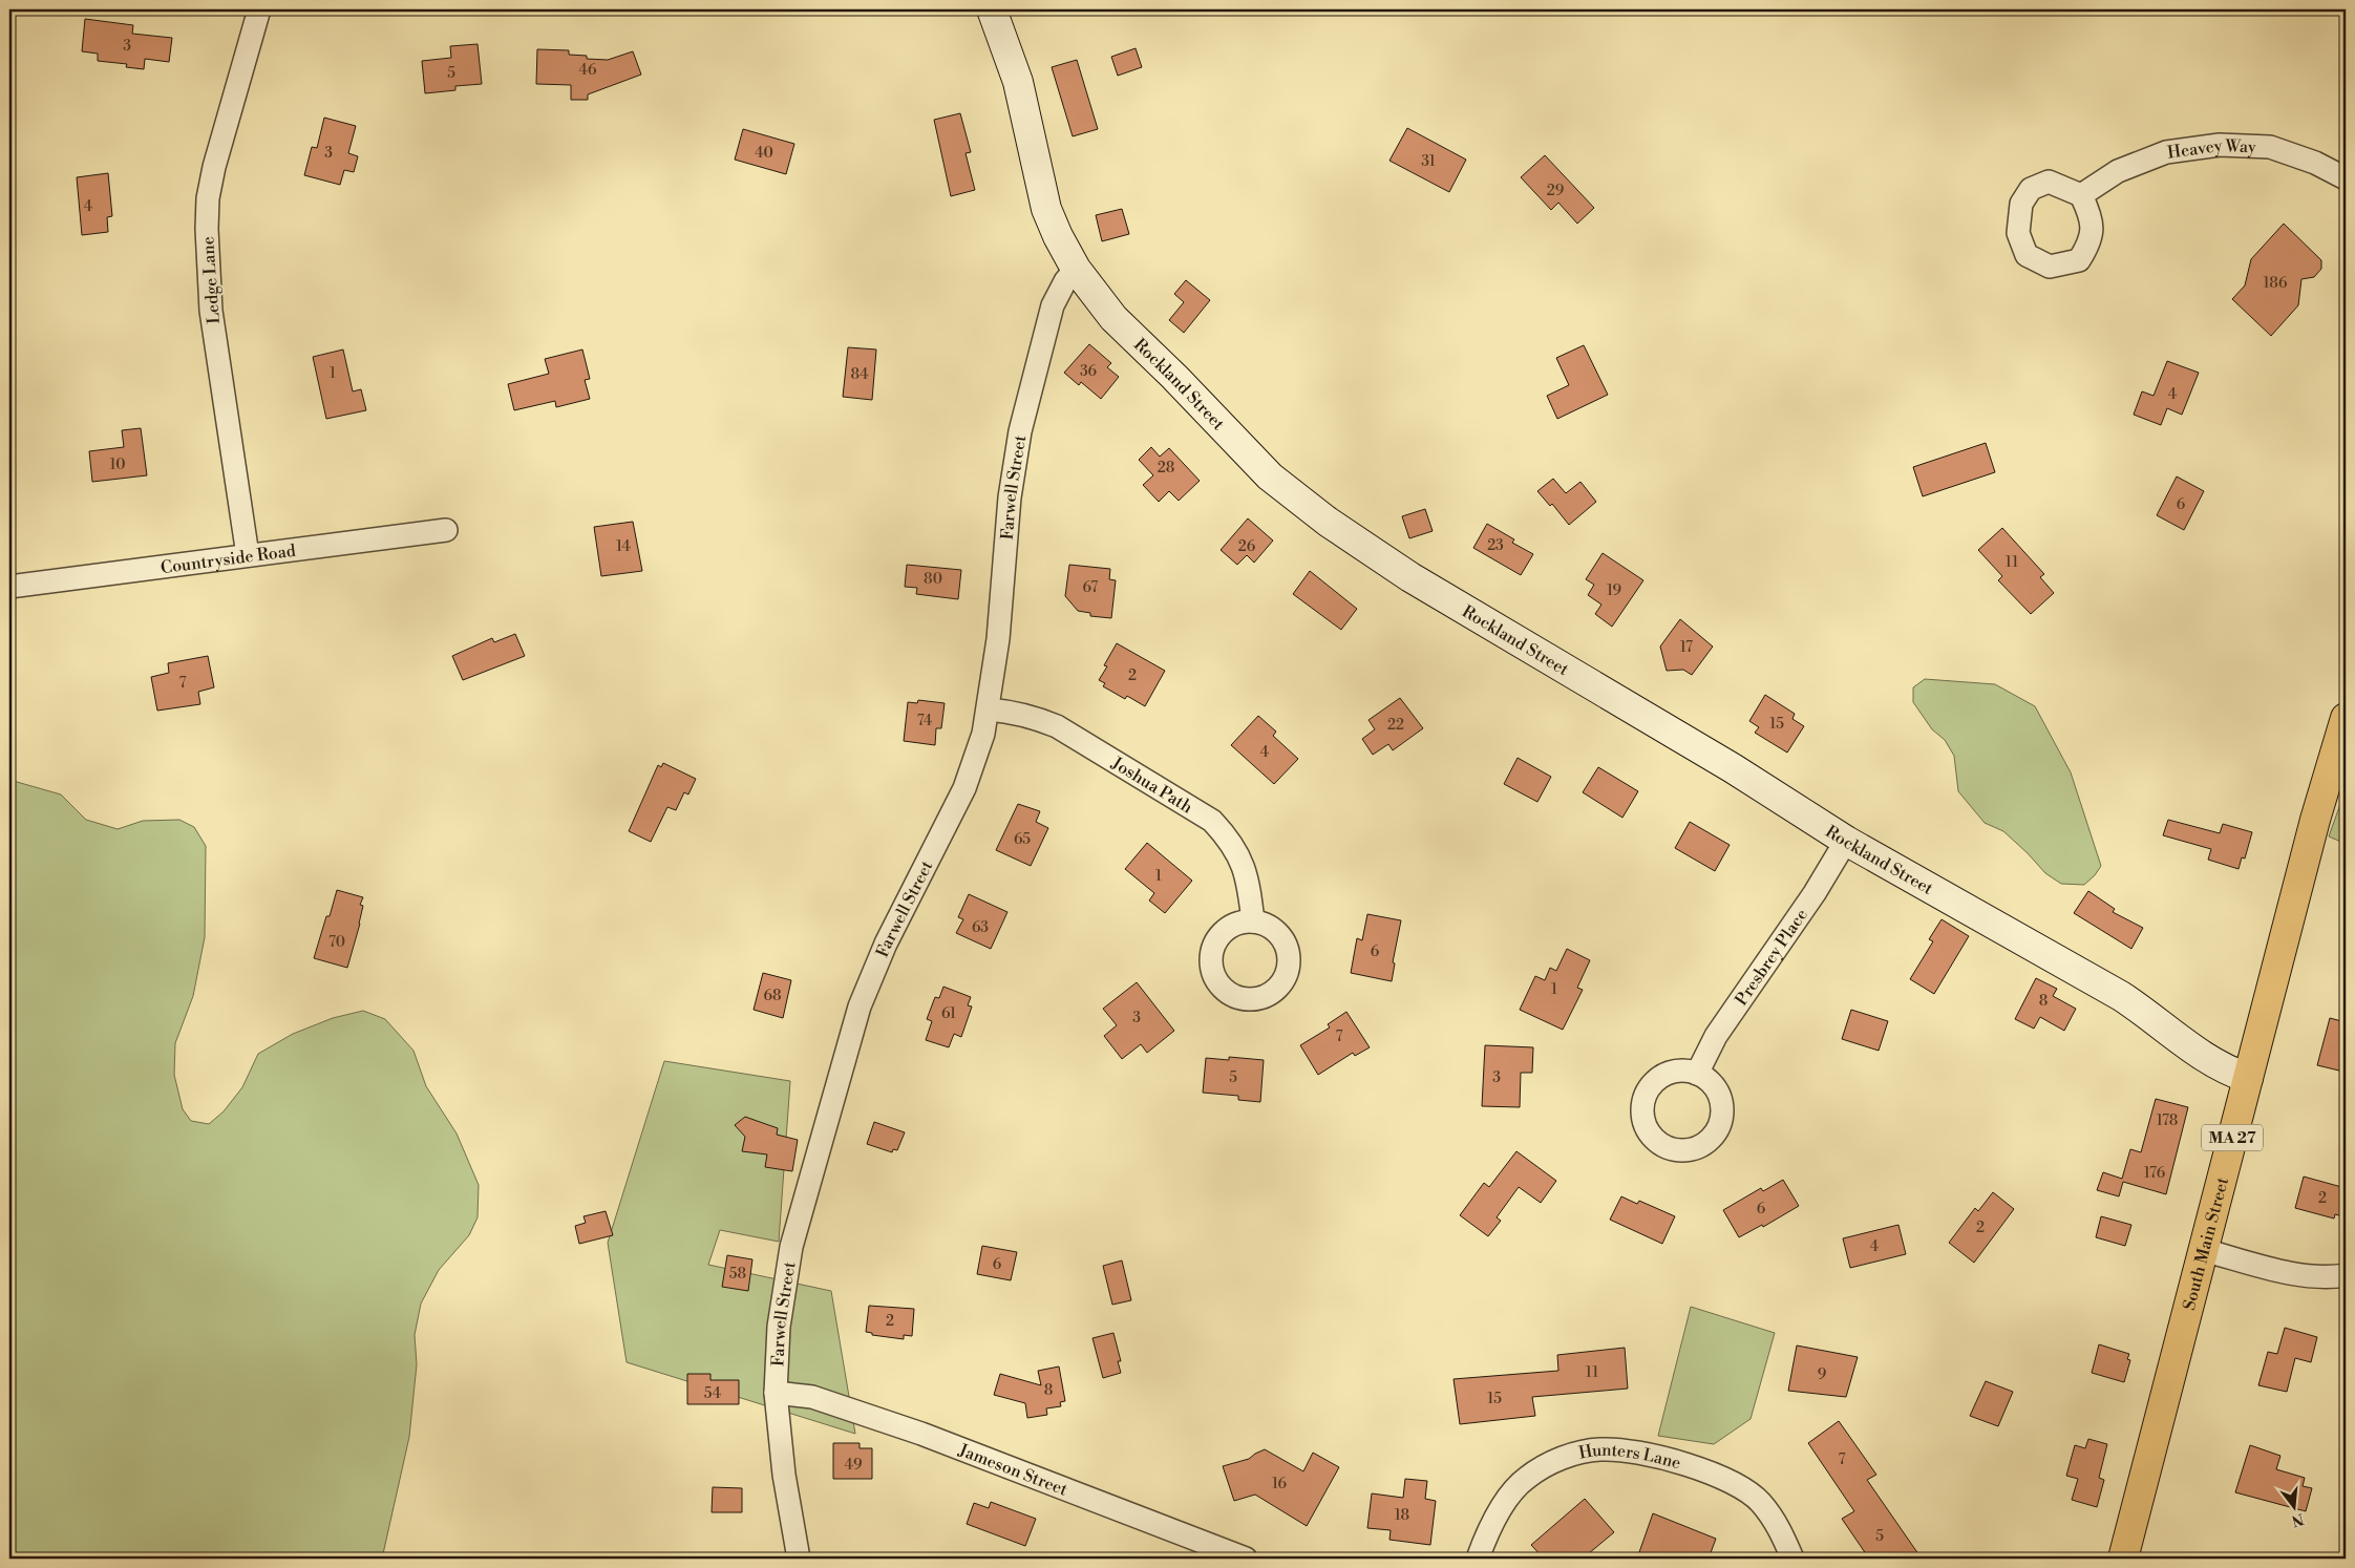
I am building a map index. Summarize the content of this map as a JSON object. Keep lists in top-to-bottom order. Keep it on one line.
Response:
{"streets":{"main road":["MA 27","South Main Street"],"street":["Heavey Way","Ledge Lane","Rockland Street","Farwell Street","Countryside Road","Joshua Path","Presbrey Place","Hunters Lane","Jameson Street"]},"crossings":[["Ledge Lane","Countryside Road"],["Rockland Street","Farwell Street"],["Rockland Street","Presbrey Place"],["Rockland Street","South Main Street"],["Farwell Street","Joshua Path"],["Farwell Street","Jameson Street"]],"house_numbers":["3","46","5","3","40","31","29","4","186","36","1","84","4","10","28","6","23","14","26","11","80","67","19","17","2","7","74","15","22","4","65","1","63","70","6","1","68","8","61","3","7","5","3","178","176","2","6","2","4","6","58","2","11","9","8","54","15","7","49","16","18","5"],"north":"bottom"}
